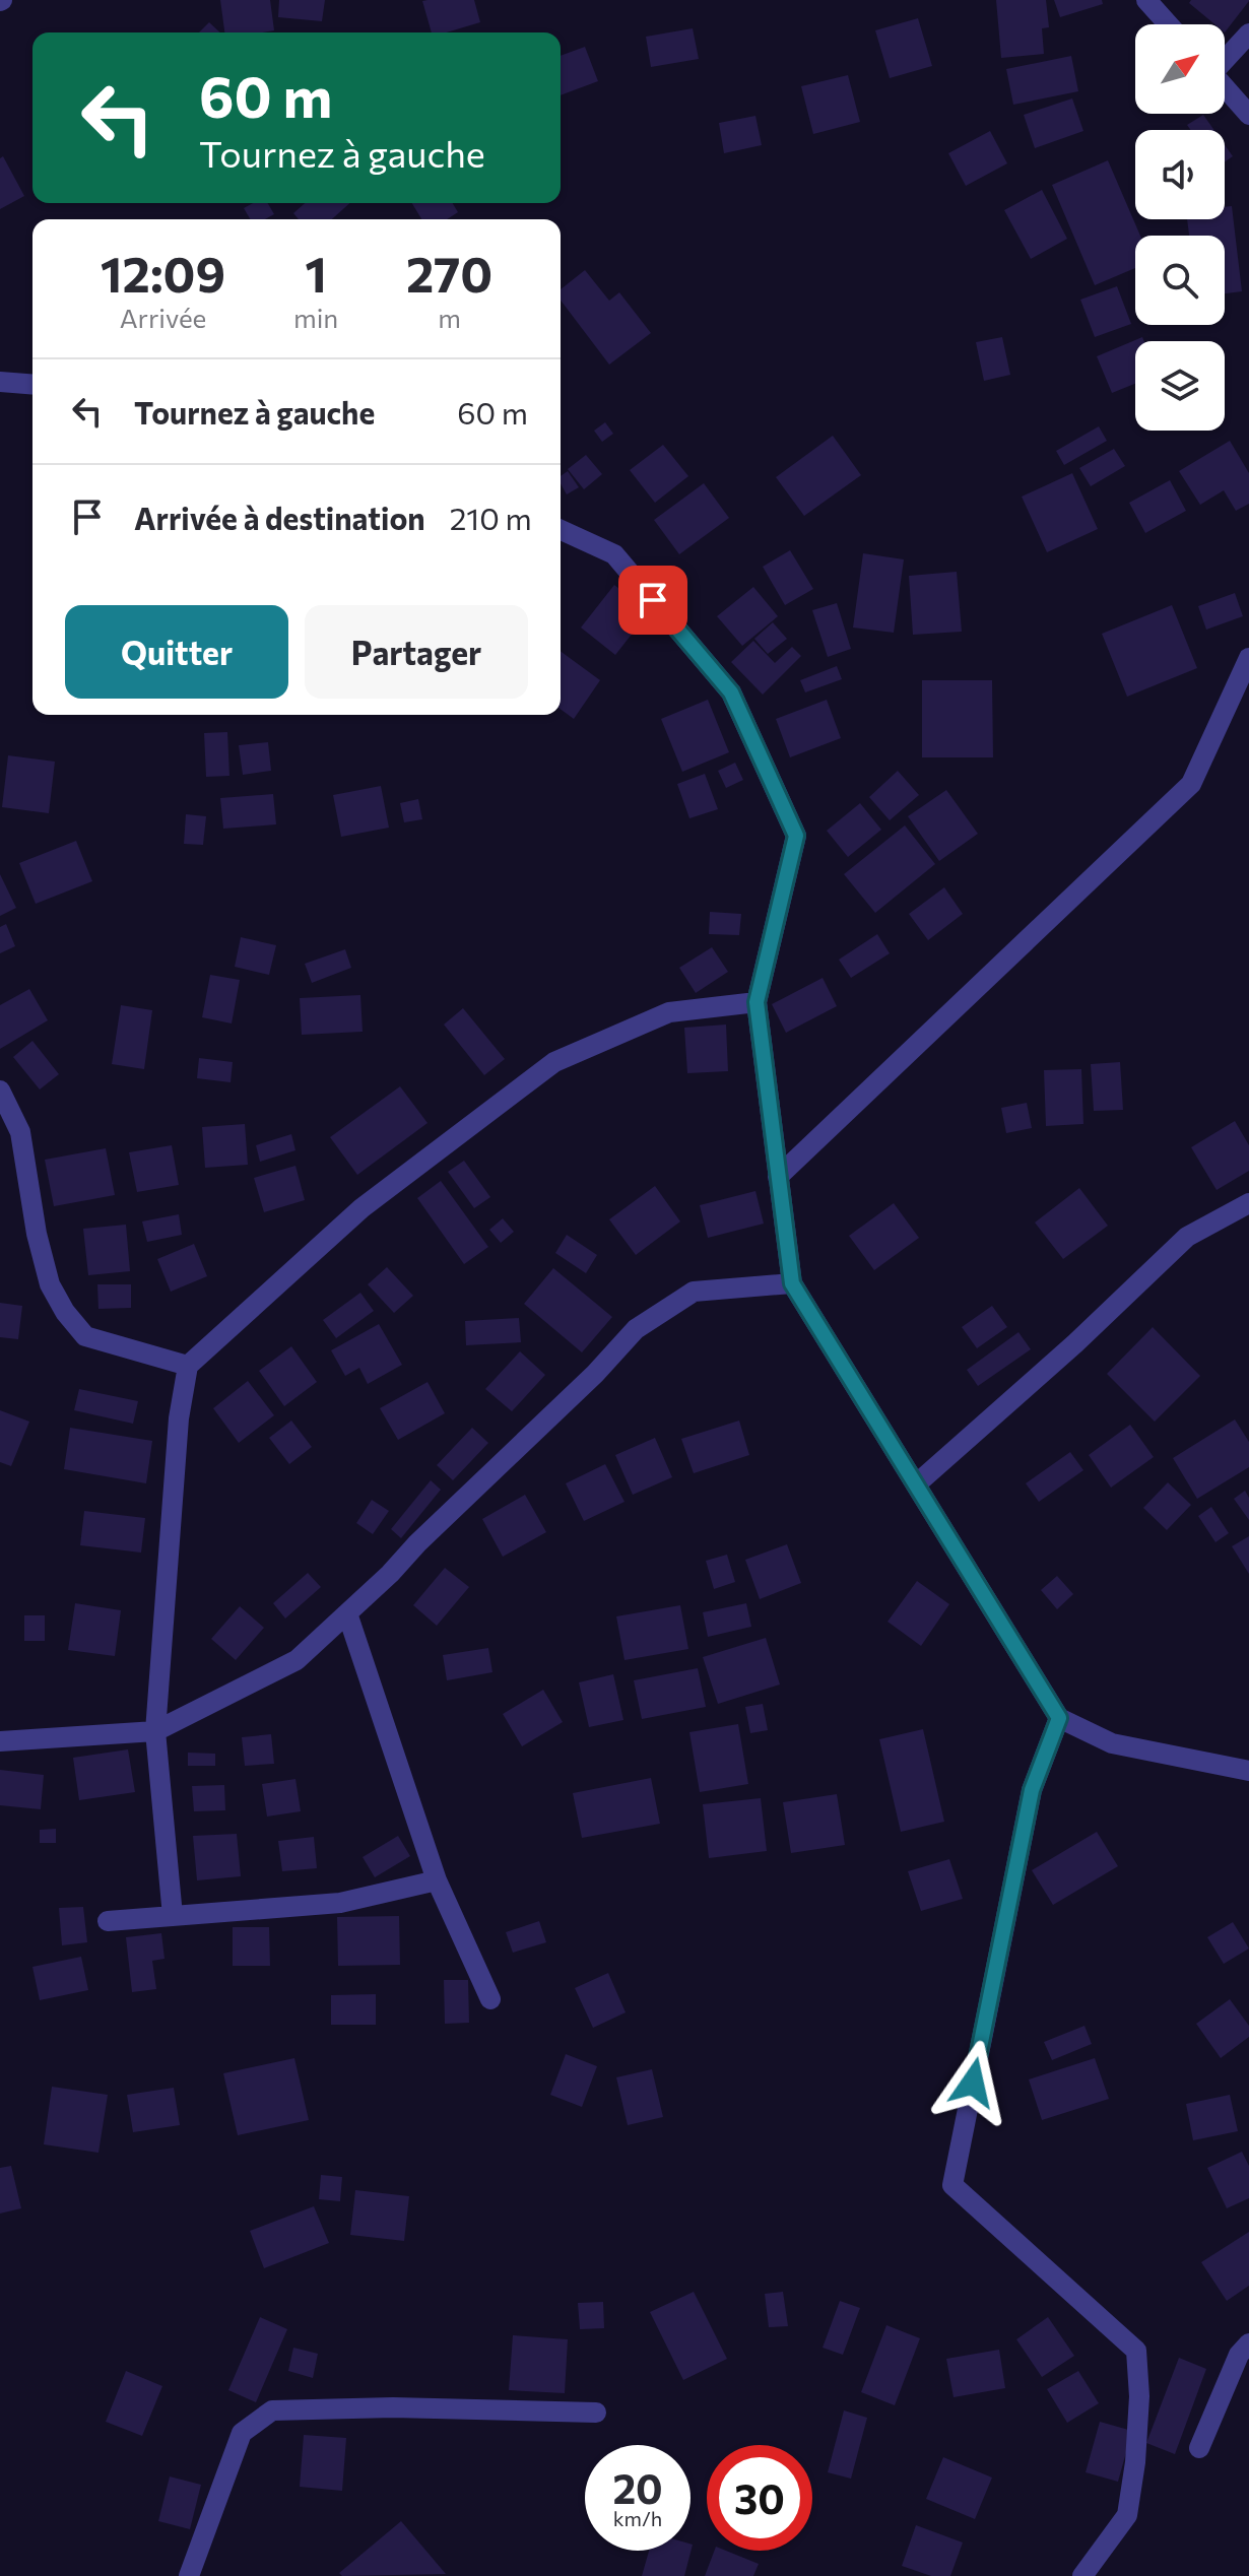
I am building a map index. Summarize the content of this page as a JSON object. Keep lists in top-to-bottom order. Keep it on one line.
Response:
{"north":"top right","page":{"turn":["60 m","Tournez à gauche"],"eta":["12:09","Arrivée","1","min","270","m"],"list":[{"name":"Tournez à gauche","value":"60 m"},{"name":"Arrivée à destination","value":"210 m"}],"buttons":["Quitter","Partager"],"speed":"20 km/h","limit":"30"}}
